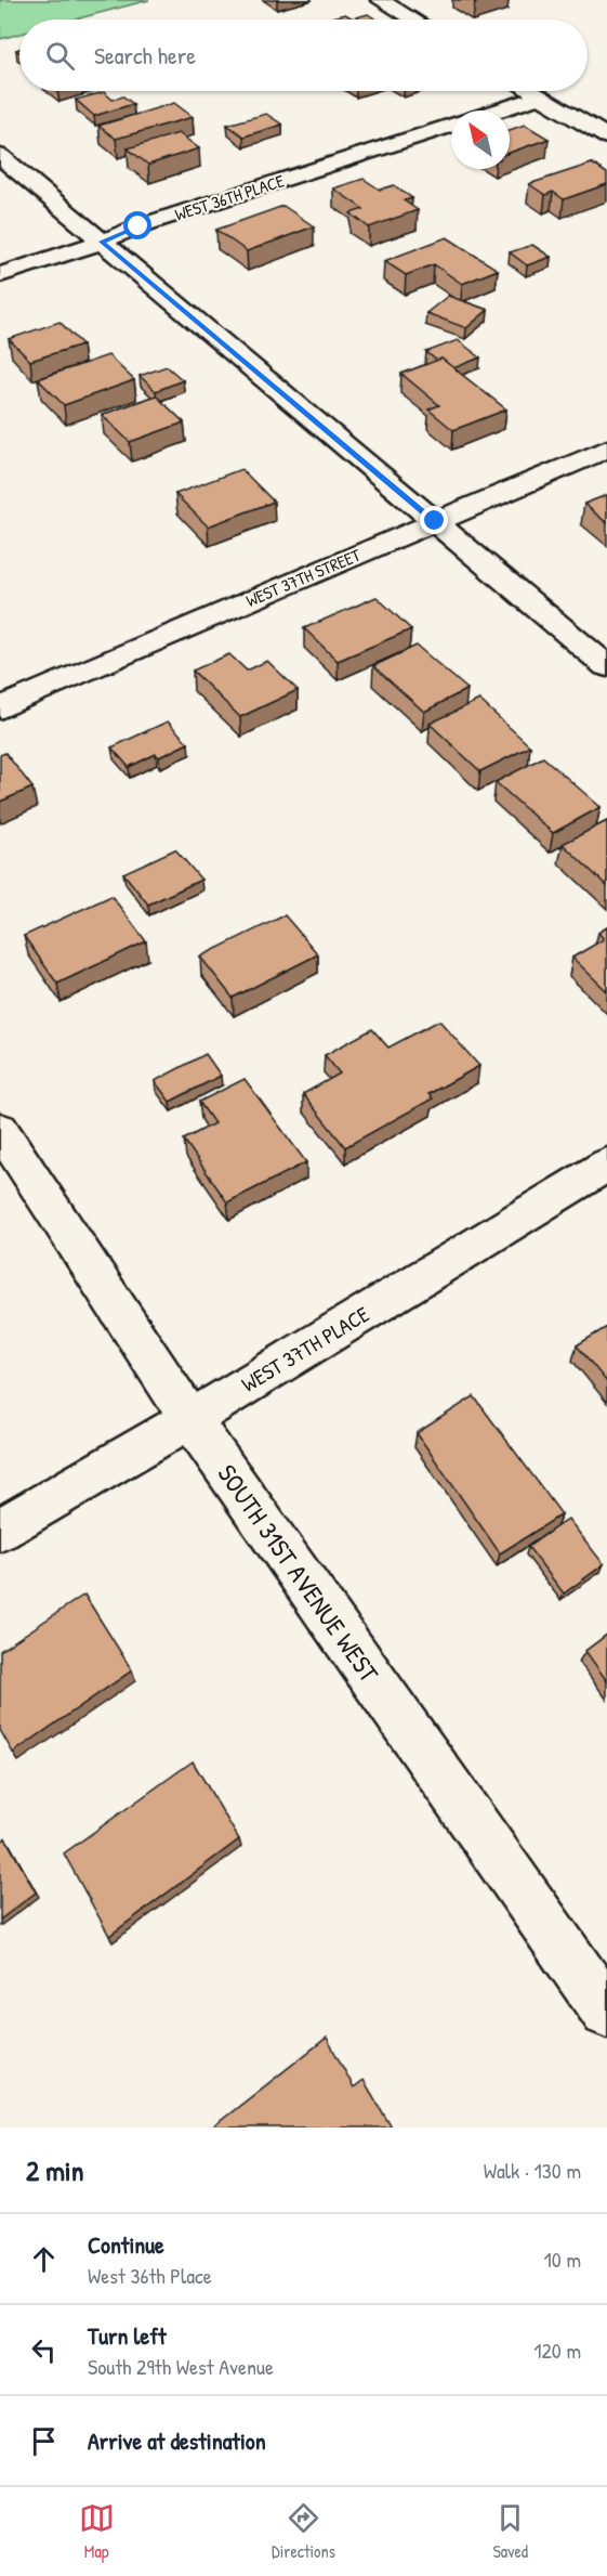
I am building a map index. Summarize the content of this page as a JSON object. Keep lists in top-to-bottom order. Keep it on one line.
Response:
{"streets":{"street":["WEST 36TH PLACE","WEST 37TH STREET","WEST 37TH PLACE","SOUTH 31ST AVENUE WEST"]},"crossings":[["WEST 37TH PLACE","SOUTH 31ST AVENUE WEST"]],"north":"top left","page":{"search":"Search here","heading":["2 min","Walk · 130 m"],"list":[["Continue","West 36th Place","10 m"],["Turn left","South 29th West Avenue","120 m"],"Arrive at destination"],"nav":["Map","Directions","Saved"]}}
